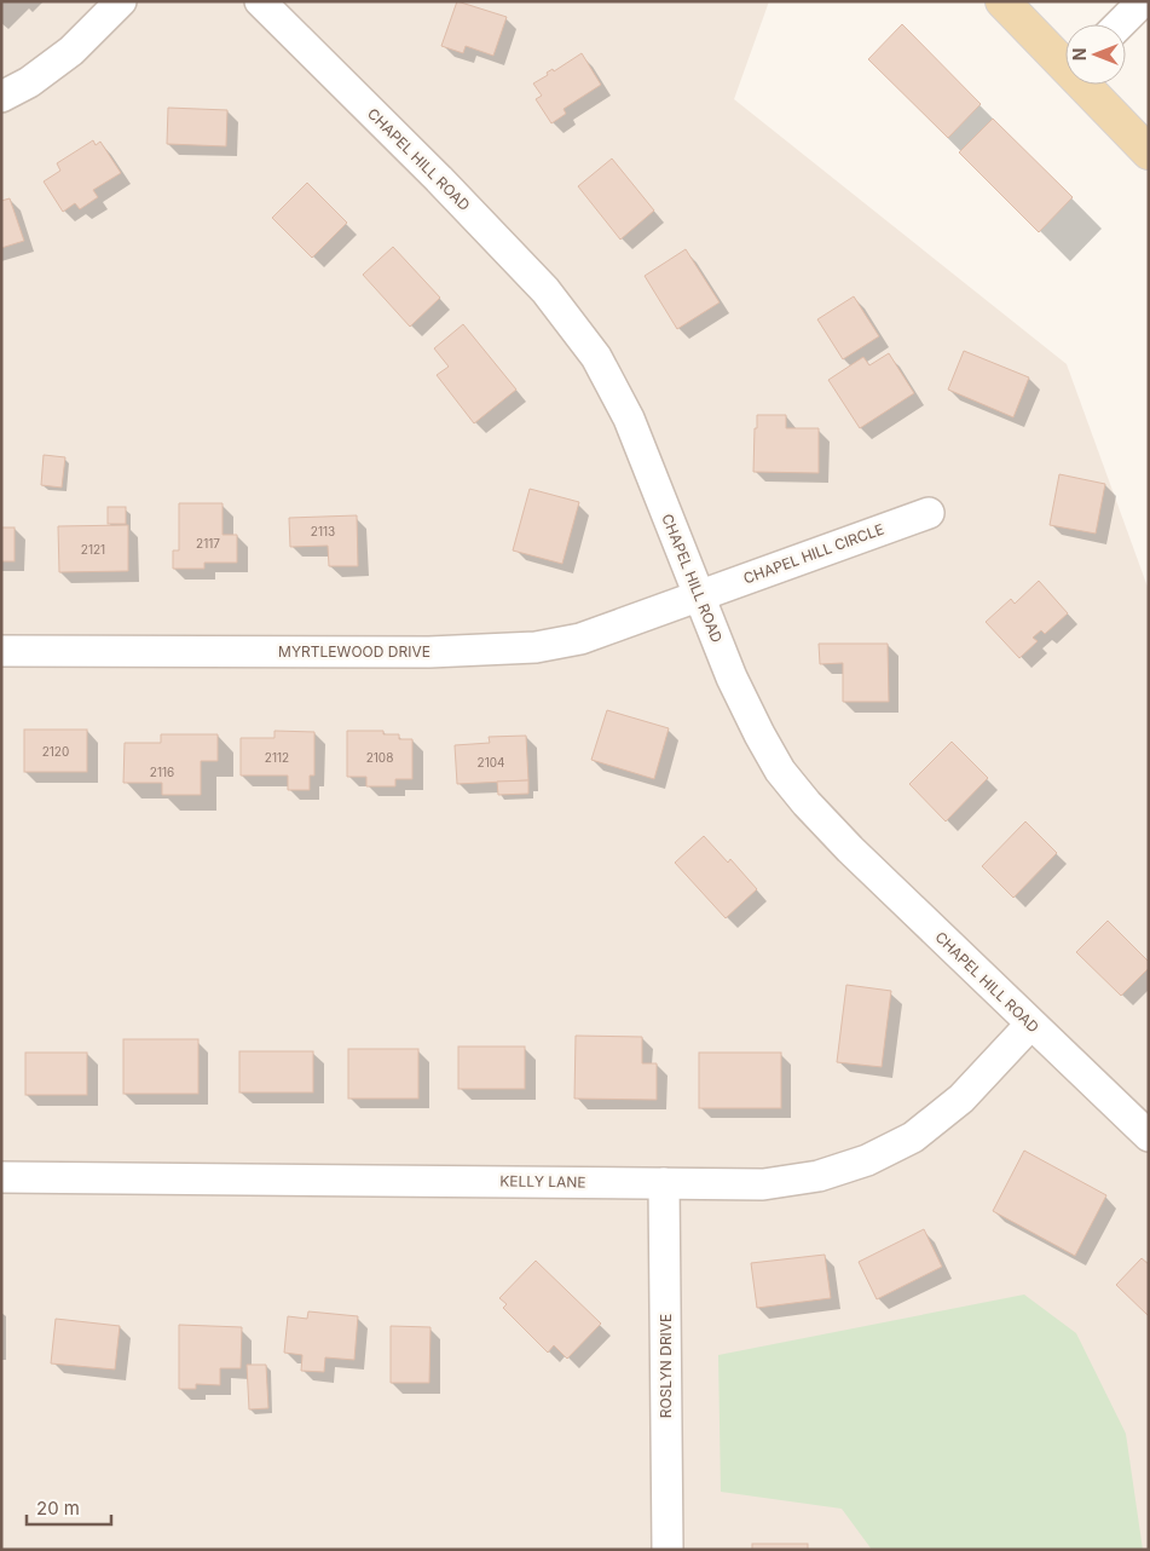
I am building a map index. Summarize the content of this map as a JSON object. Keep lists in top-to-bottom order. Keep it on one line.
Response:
{"streets":{"street":["CHAPEL HILL ROAD","CHAPEL HILL CIRCLE","MYRTLEWOOD DRIVE","KELLY LANE","ROSLYN DRIVE"]},"crossings":[["CHAPEL HILL ROAD","CHAPEL HILL CIRCLE"],["CHAPEL HILL ROAD","MYRTLEWOOD DRIVE"],["CHAPEL HILL ROAD","KELLY LANE"],["CHAPEL HILL CIRCLE","MYRTLEWOOD DRIVE"],["KELLY LANE","ROSLYN DRIVE"]],"house_numbers":["2113","2117","2121","2120","2112","2108","2104","2116"],"scale_bar":"20 m","north":"left"}
